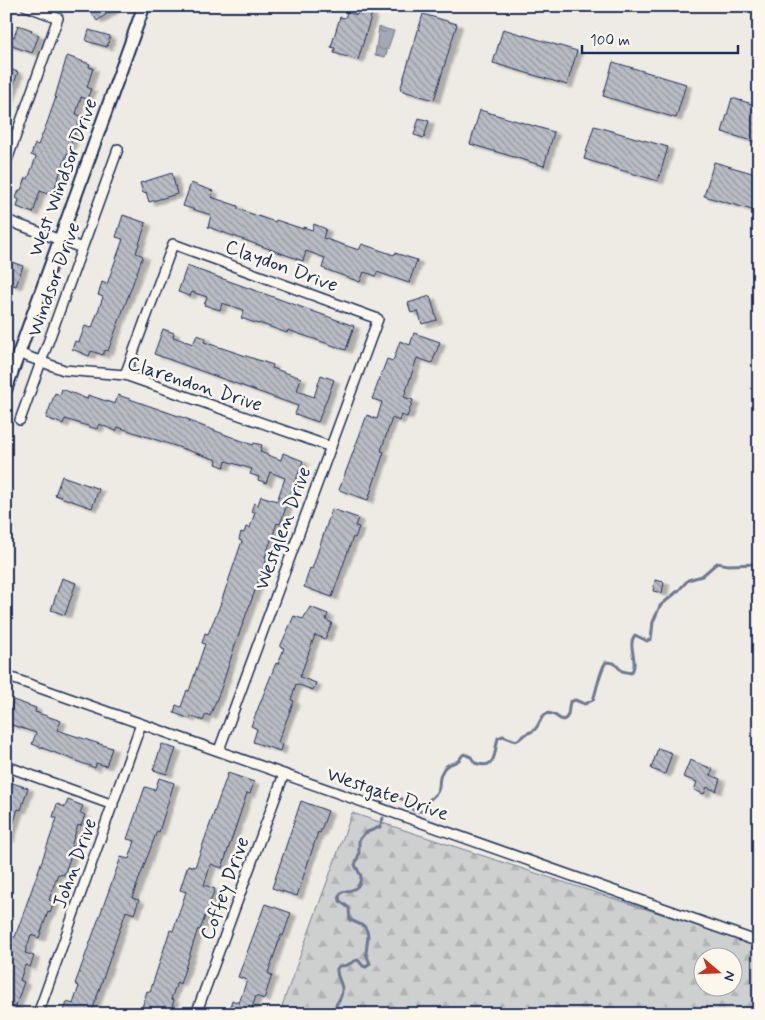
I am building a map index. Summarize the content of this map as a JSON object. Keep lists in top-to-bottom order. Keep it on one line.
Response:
{"streets":{"street":["West Windsor Drive","Claydon Drive","Windsor Drive","Clarendon Drive","Westglen Drive","Westgate Drive","John Drive","Coffey Drive"]},"crossings":[["West Windsor Drive","Clarendon Drive"],["Claydon Drive","Clarendon Drive"],["Claydon Drive","Westglen Drive"],["Windsor Drive","Clarendon Drive"],["Clarendon Drive","Westglen Drive"],["Westglen Drive","Westgate Drive"],["Westgate Drive","John Drive"],["Westgate Drive","Coffey Drive"]],"scale_bar":"100 m","north":"right"}
